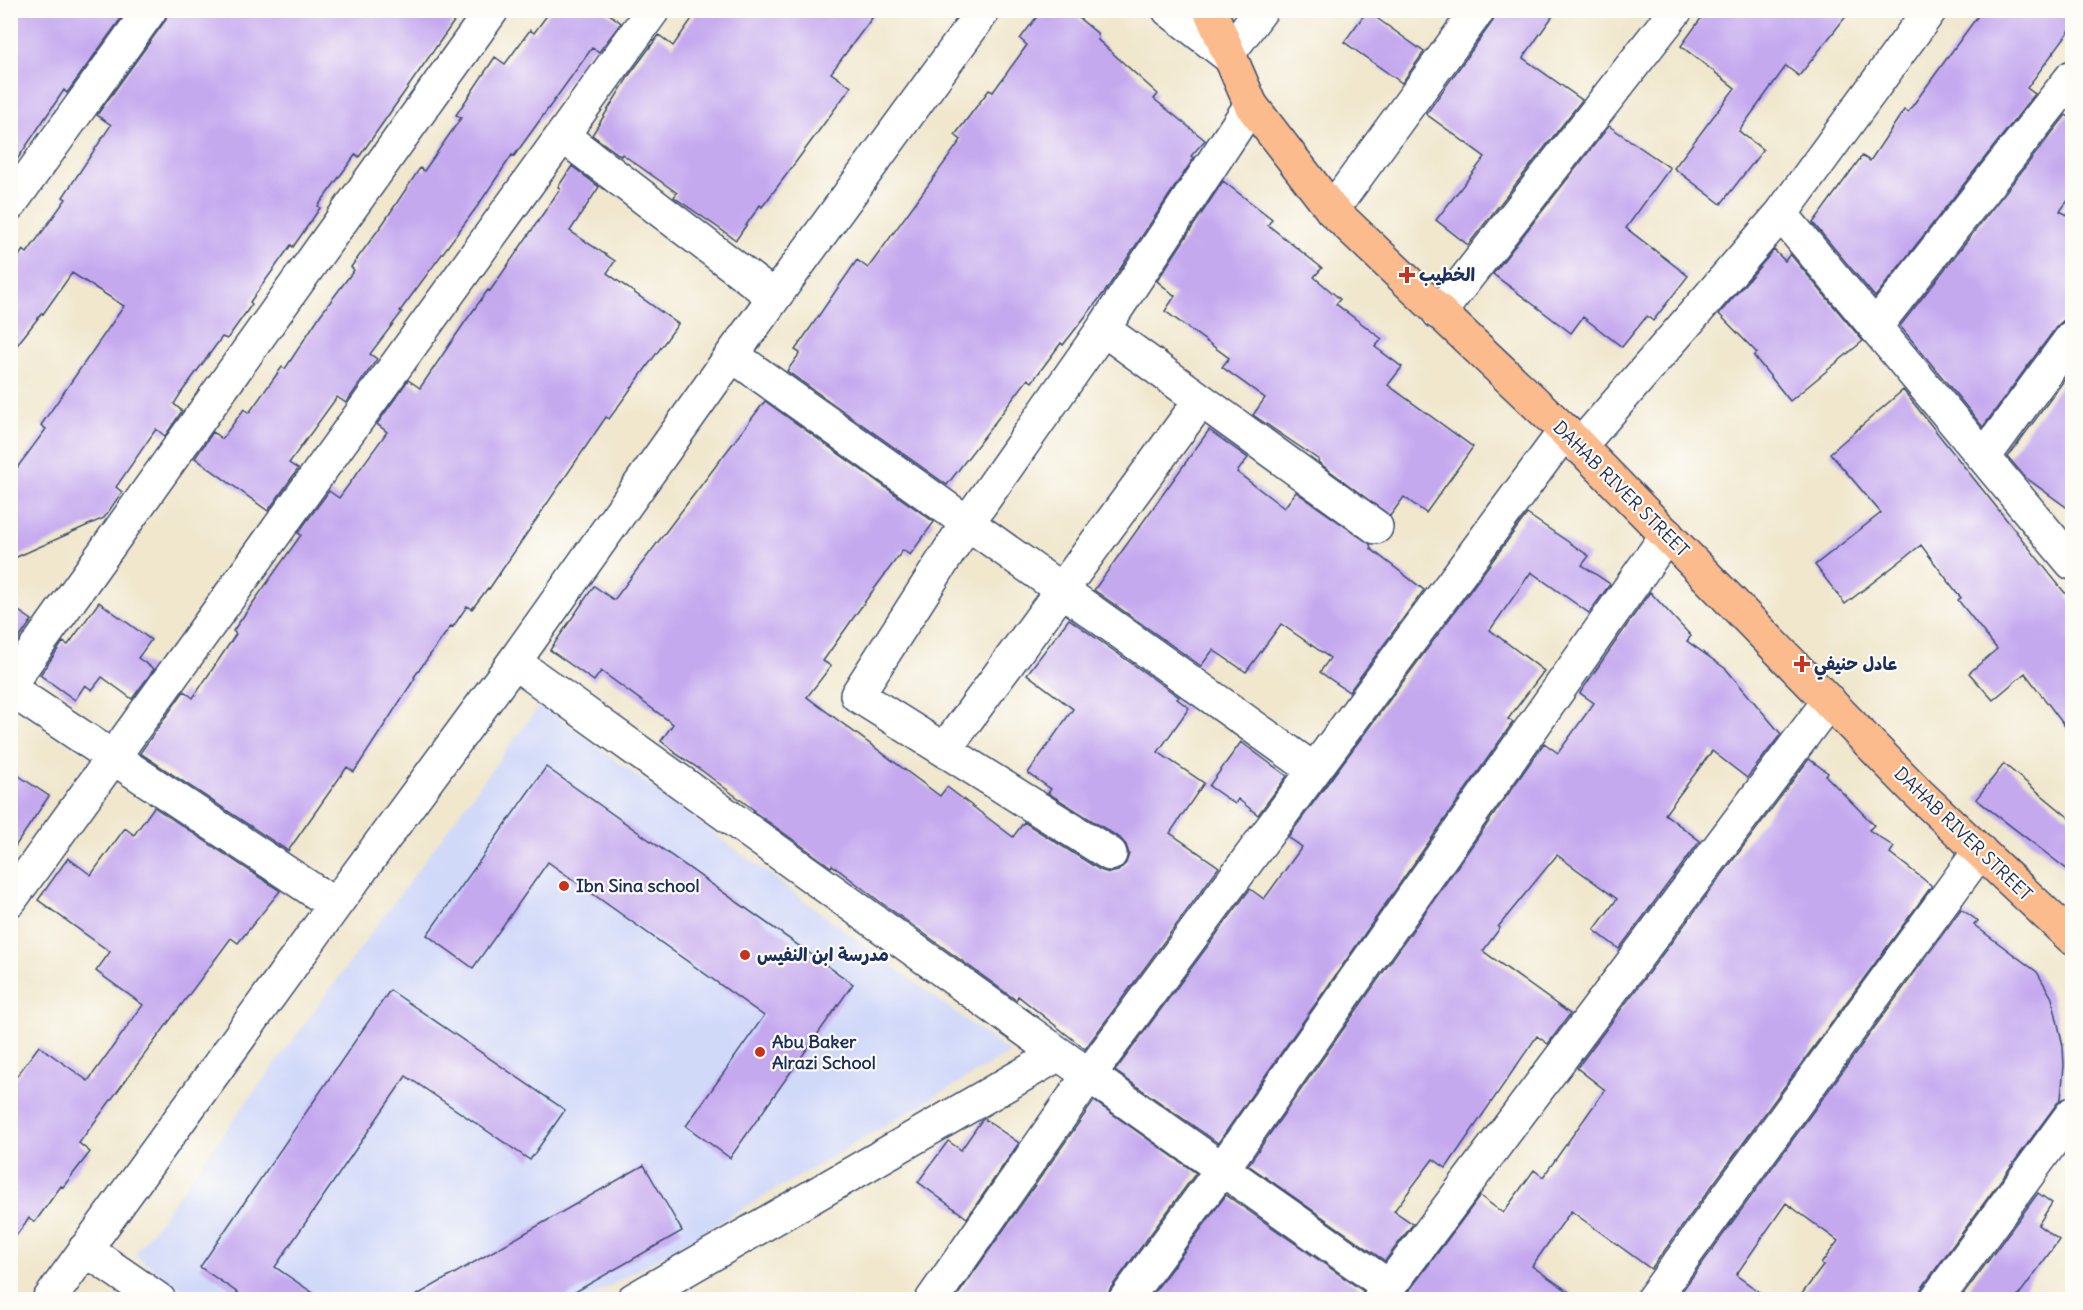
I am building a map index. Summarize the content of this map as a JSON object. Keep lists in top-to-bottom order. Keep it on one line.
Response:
{"streets":{"main road":["DAHAB RIVER STREET"]},"places":{"health":["الخطيب","عادل حنيفي"],"other":["Ibn Sina school","مدرسة ابن النفيس","Abu Baker Alrazi School"]}}
